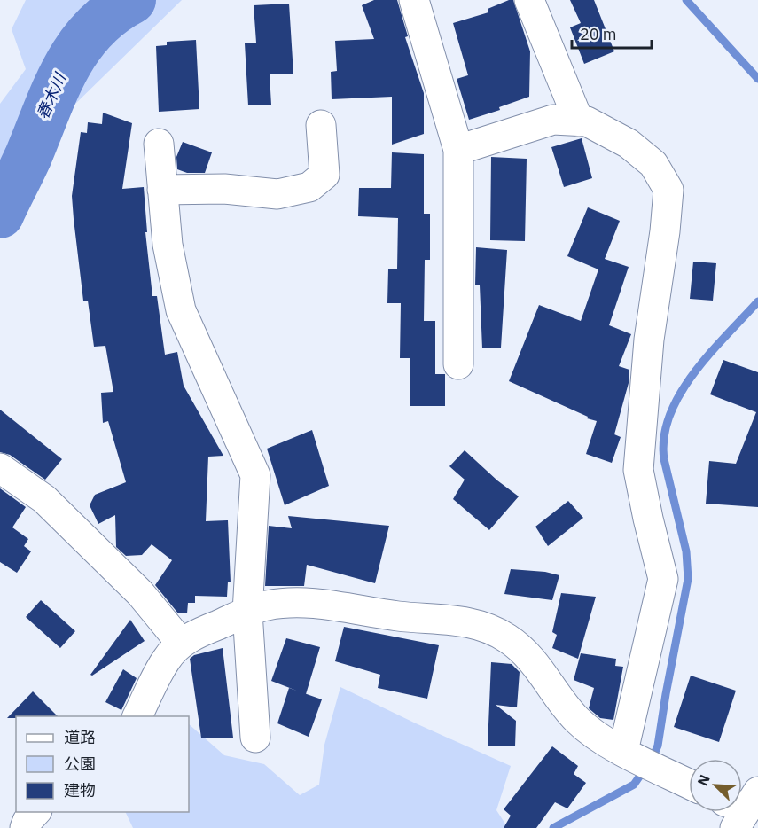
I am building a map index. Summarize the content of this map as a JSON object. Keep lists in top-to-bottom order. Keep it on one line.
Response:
{"water":["春木川"],"legend":["道路","公園","建物"],"scale_bar":"20 m","north":"top left"}
